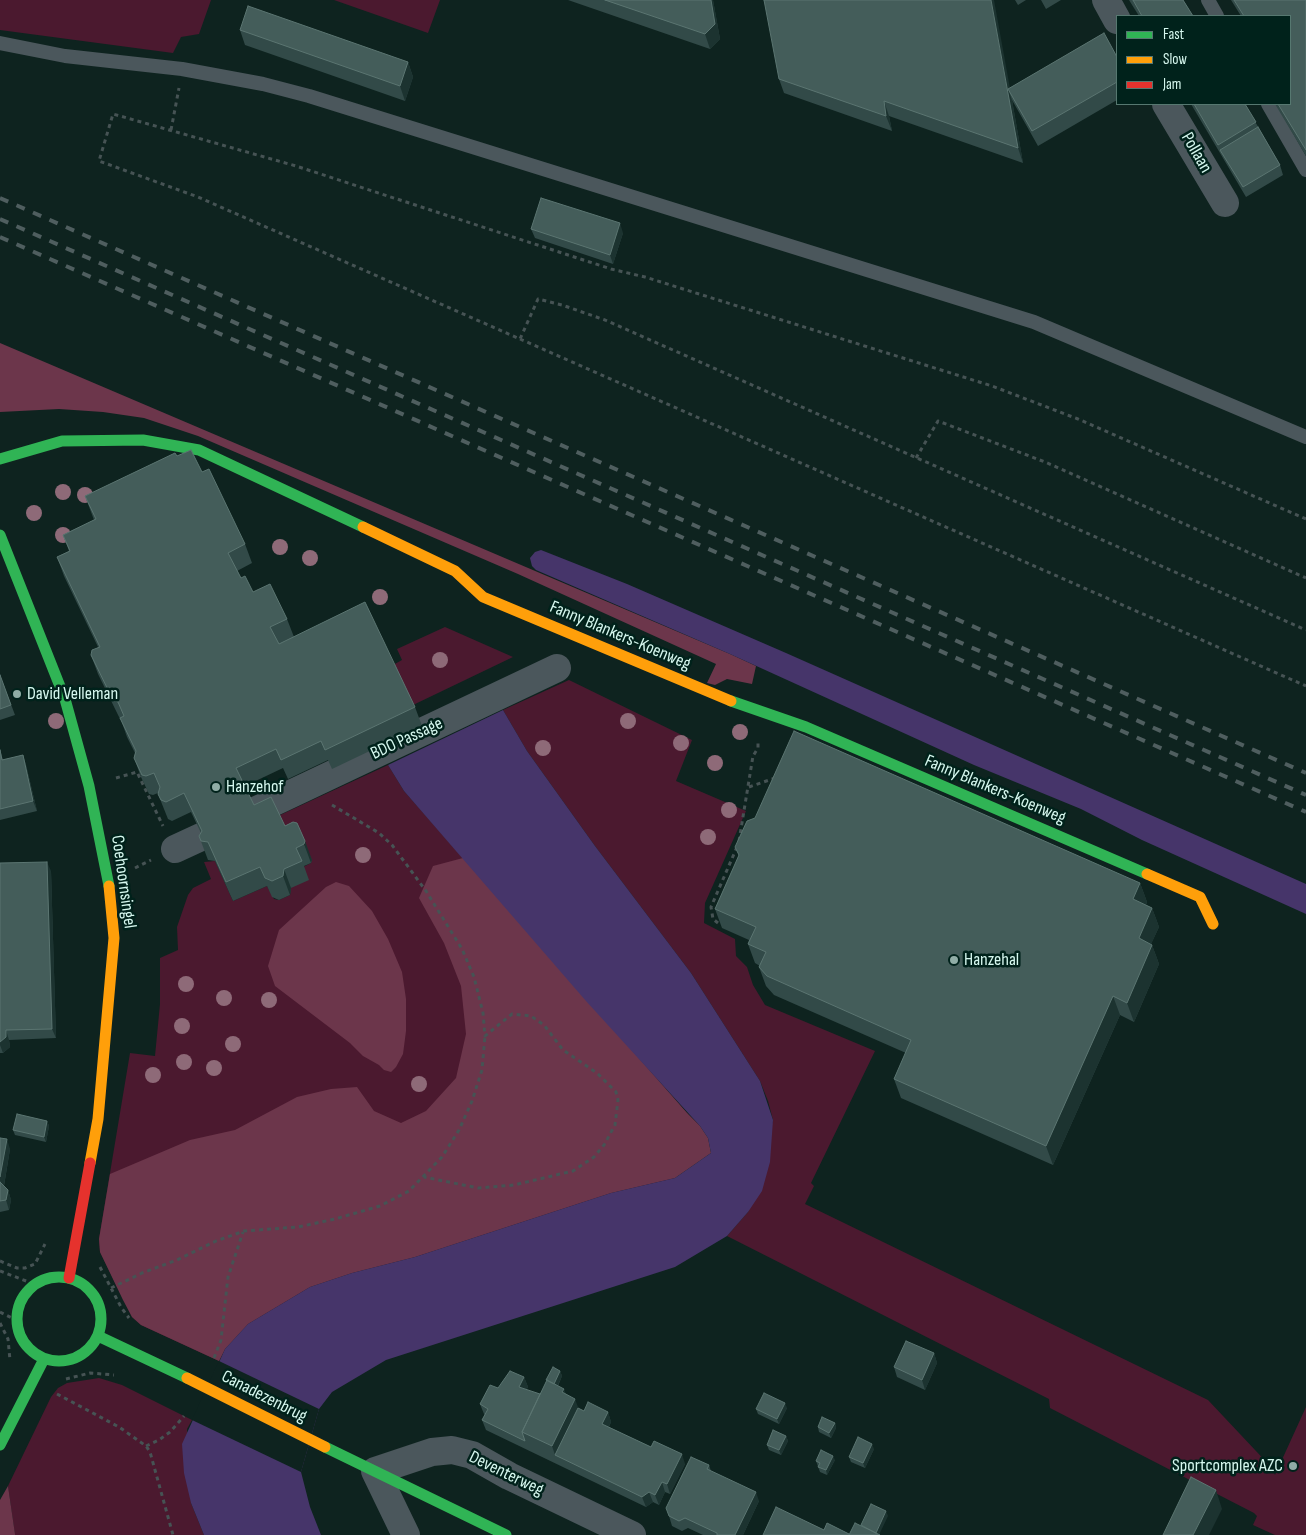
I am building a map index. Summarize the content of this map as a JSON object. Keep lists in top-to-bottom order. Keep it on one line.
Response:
{"streets":{"street":["Pollaan","Fanny Blankers-Koenweg","BDO Passage","Coehoornsingel","Canadezenbrug","Deventerweg"]},"crossings":[["Canadezenbrug","Deventerweg"]],"places":["David Velleman","Hanzehof","Hanzehal","Sportcomplex AZC"],"legend":["Fast","Slow","Jam"]}
